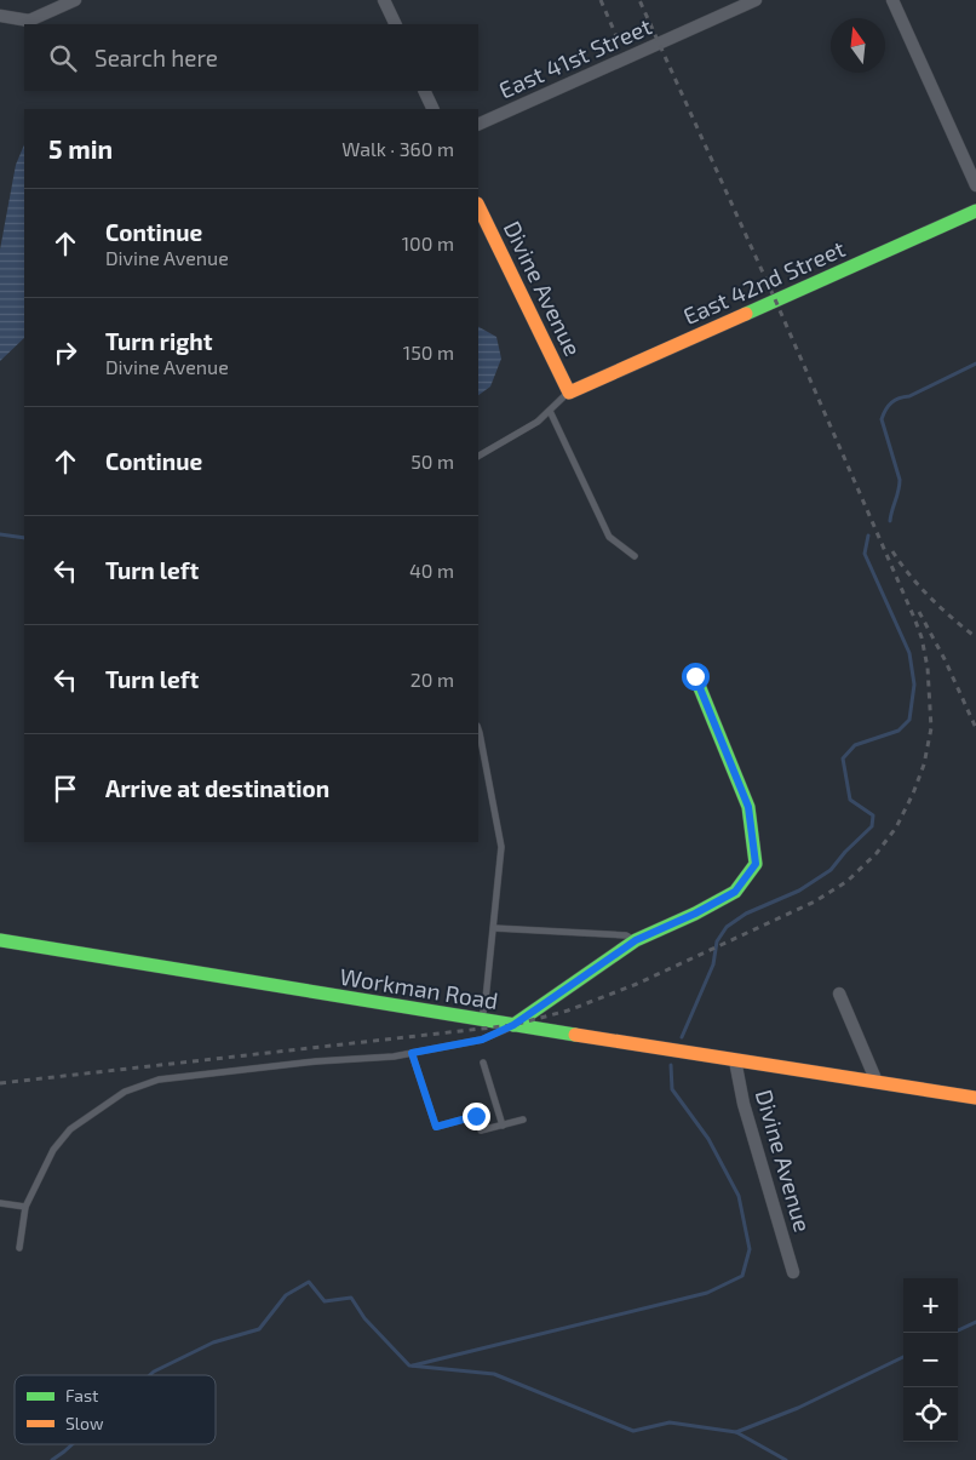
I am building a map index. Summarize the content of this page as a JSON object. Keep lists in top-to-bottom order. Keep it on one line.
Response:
{"streets":{"street":["East 41st Street","East 42nd Street","Divine Avenue","Workman Road"]},"crossings":[["East 42nd Street","Divine Avenue"],["Divine Avenue","Workman Road"]],"legend":["Fast","Slow"],"north":"top","page":{"search":"Search here","heading":["5 min","Walk · 360 m"],"list":[["Continue","Divine Avenue","100 m"],["Turn right","Divine Avenue","150 m"],["Continue","50 m"],["Turn left","40 m"],["Turn left","20 m"],"Arrive at destination"],"map_buttons":["+","−"]}}
